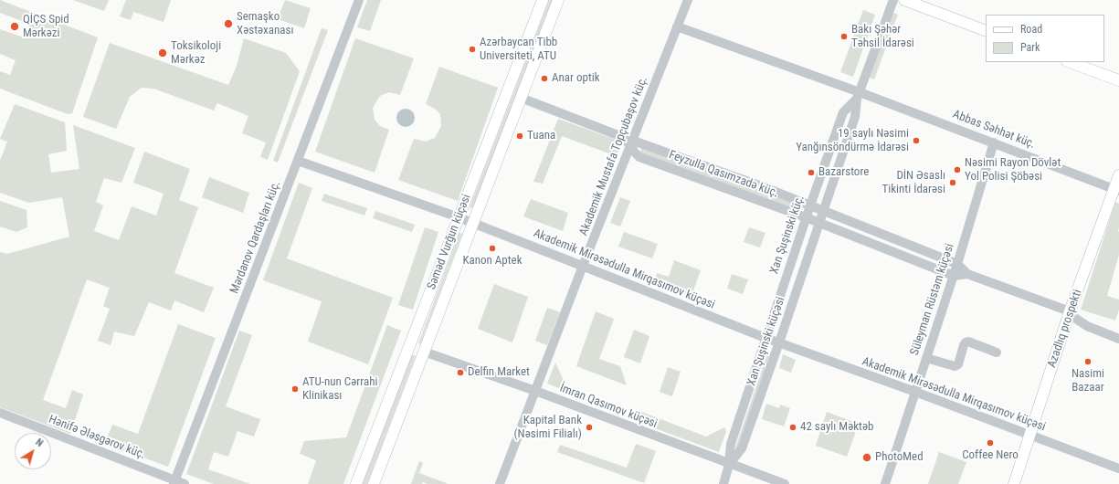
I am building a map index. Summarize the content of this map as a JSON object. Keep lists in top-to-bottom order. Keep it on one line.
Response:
{"streets":{"main road":["Səməd Vurğun küçəsi","Azadlıq prospekti"],"street":["Abbas Səhhət küç.","Akademik Mustafa Topçubaşov küç.","Feyzulla Qasımzadə küç.","Xan Şuşinski küç.","Mərdanov Qardaşları küç.","Akademik Mirəsədulla Mirqasımov küçəsi","Süleyman Rüstəm küçəsi","Xan Şuşinski küçəsi","İmran Qasımov küçəsi","Hənifə Ələsgərov küç."]},"crossings":[["Abbas Səhhət küç.","Akademik Mustafa Topçubaşov küç."],["Abbas Səhhət küç.","Xan Şuşinski küç."],["Abbas Səhhət küç.","Süleyman Rüstəm küçəsi"],["Abbas Səhhət küç.","Azadlıq prospekti"],["Abbas Səhhət küç.","Xan Şuşinski küçəsi"],["Akademik Mustafa Topçubaşov küç.","Feyzulla Qasımzadə küç."],["Akademik Mustafa Topçubaşov küç.","Akademik Mirəsədulla Mirqasımov küçəsi"],["Akademik Mustafa Topçubaşov küç.","İmran Qasımov küçəsi"],["Feyzulla Qasımzadə küç.","Xan Şuşinski küç."],["Feyzulla Qasımzadə küç.","Səməd Vurğun küçəsi"],["Feyzulla Qasımzadə küç.","Süleyman Rüstəm küçəsi"],["Feyzulla Qasımzadə küç.","Azadlıq prospekti"],["Feyzulla Qasımzadə küç.","Xan Şuşinski küçəsi"],["Xan Şuşinski küç.","Akademik Mirəsədulla Mirqasımov küçəsi"],["Xan Şuşinski küç.","Xan Şuşinski küçəsi"],["Xan Şuşinski küç.","İmran Qasımov küçəsi"],["Mərdanov Qardaşları küç.","Hənifə Ələsgərov küç."],["Səməd Vurğun küçəsi","Akademik Mirəsədulla Mirqasımov küçəsi"],["Səməd Vurğun küçəsi","İmran Qasımov küçəsi"],["Akademik Mirəsədulla Mirqasımov küçəsi","Süleyman Rüstəm küçəsi"],["Akademik Mirəsədulla Mirqasımov küçəsi","Azadlıq prospekti"],["Akademik Mirəsədulla Mirqasımov küçəsi","Xan Şuşinski küçəsi"],["Xan Şuşinski küçəsi","İmran Qasımov küçəsi"]],"places":["Semaşko Xəstəxanası","QİÇS Spid Mərkəzi","Bakı Şəhər Təhsil İdarəsi","Azərbaycan Tibb Universiteti, ATU","Toksikoloji Mərkəz","Anar optik","Tuana","19 saylı Nəsimi Yanğınsöndürmə İdarəsi","Nəsimi Rayon Dövlət Yol Polisi Şöbəsi","Bazarstore","DİN Əsaslı Tikinti İdarəsi","Kanon Aptek","Nasimi Bazaar","Delfin Market","ATU-nun Cərrahi Klinikası","Kapital Bank (Nəsimi Filialı)","42 saylı Məktəb","Coffee Nero","PhotoMed"],"legend":["Road","Park"],"north":"top right"}
